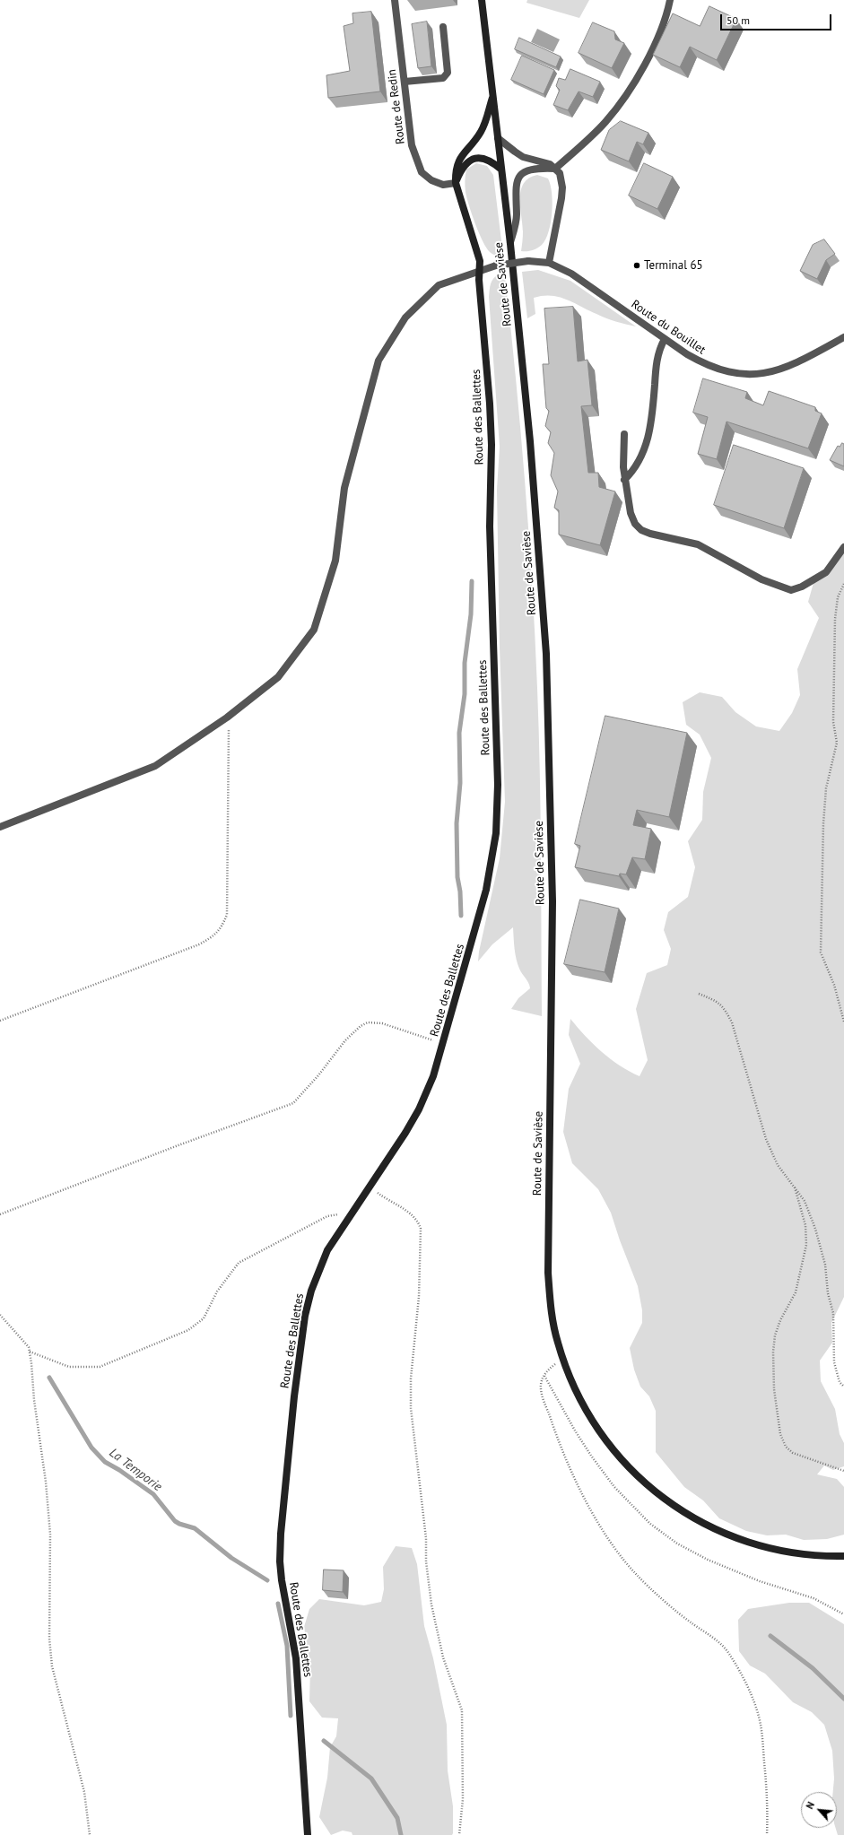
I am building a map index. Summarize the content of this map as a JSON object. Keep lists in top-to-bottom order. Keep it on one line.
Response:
{"streets":{"street":["Route de Redin","Route de Savièse","Route du Bouillet","Route des Ballettes"]},"crossings":[["Route de Redin","Route des Ballettes"],["Route du Bouillet","Route des Ballettes"]],"water":["La Temporie"],"places":["Terminal 65"],"scale_bar":"50 m","north":"top left"}
